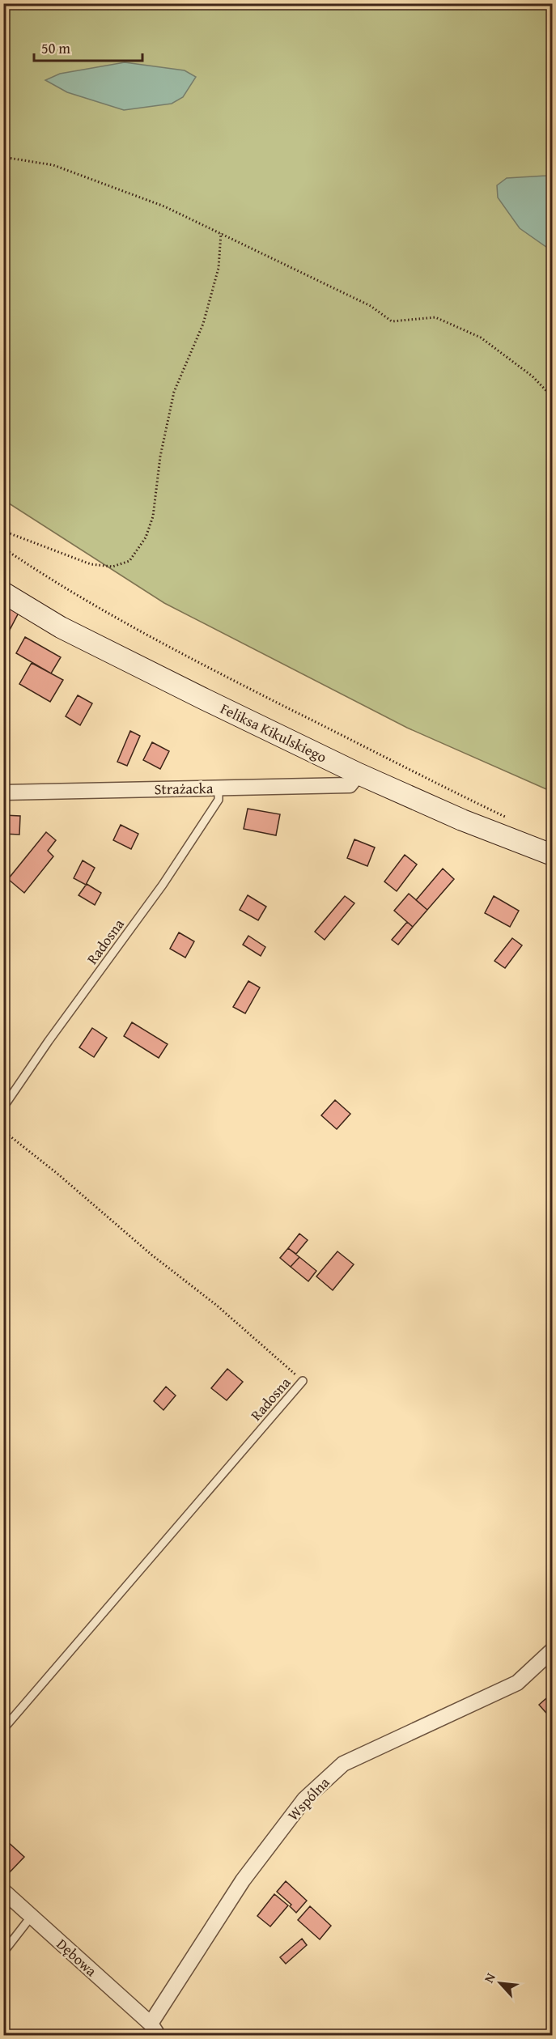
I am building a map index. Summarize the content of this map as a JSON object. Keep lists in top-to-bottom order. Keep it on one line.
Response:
{"streets":{"main road":["Feliksa Kikulskiego"],"street":["Strażacka","Wspólna","Dębowa"],"lane":["Radosna"]},"crossings":[["Feliksa Kikulskiego","Strażacka"],["Strażacka","Radosna"],["Wspólna","Dębowa"]],"scale_bar":"50 m","north":"top left"}
